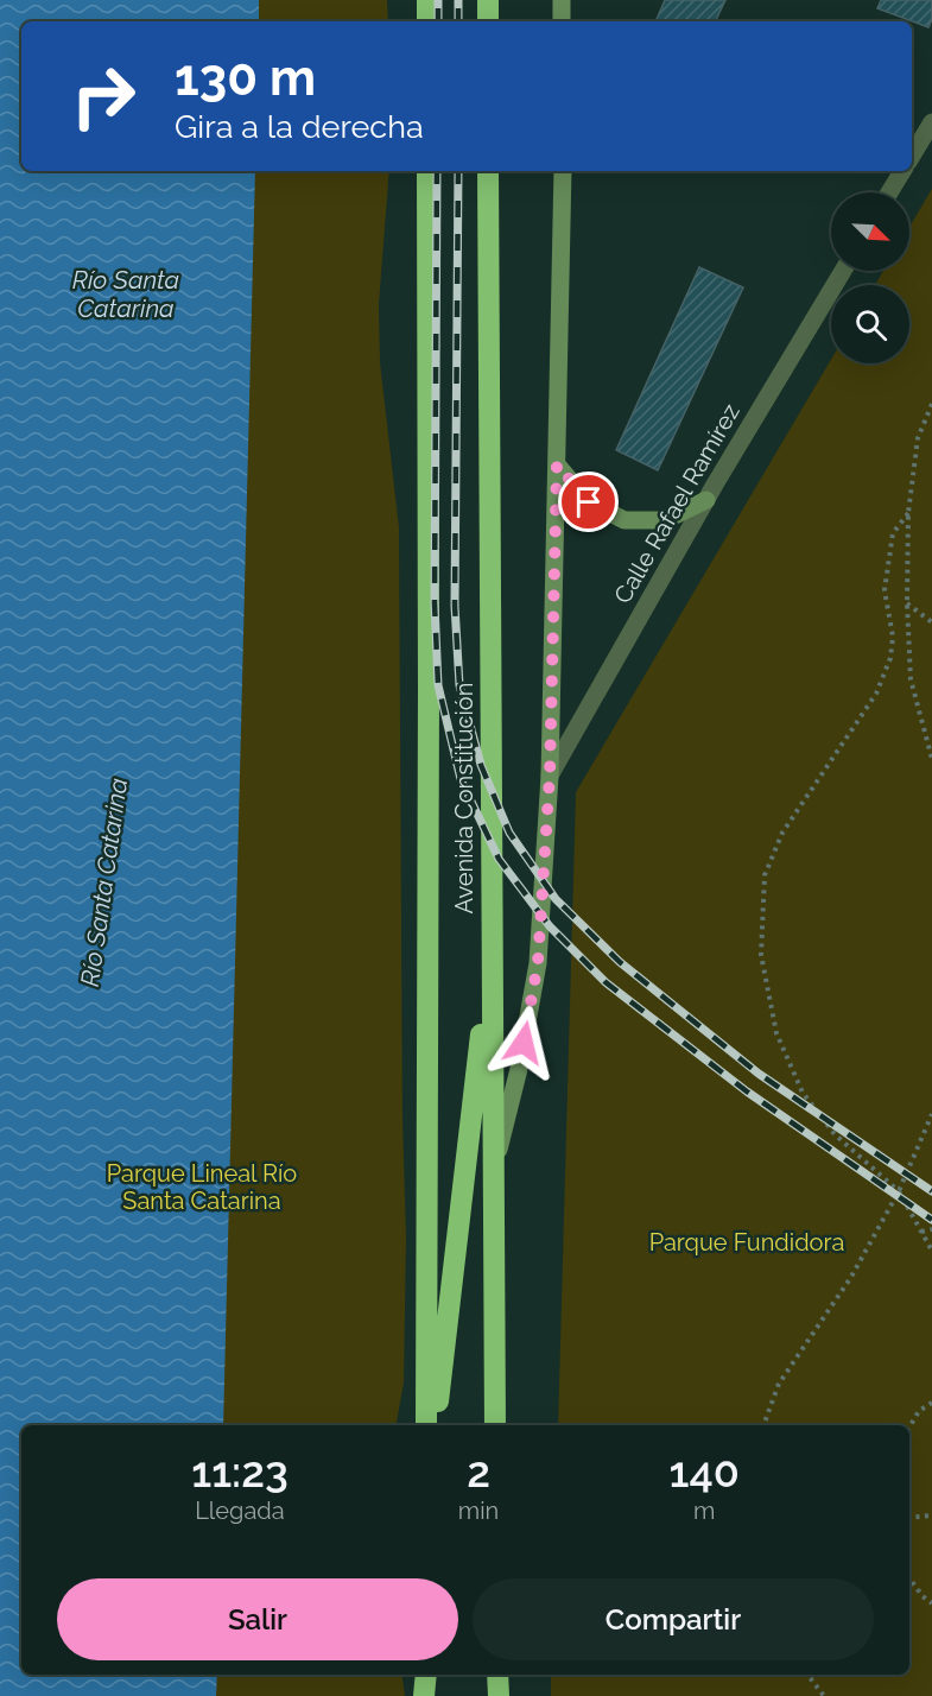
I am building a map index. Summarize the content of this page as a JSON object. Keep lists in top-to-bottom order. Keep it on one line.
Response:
{"streets":{"highway":["Avenida Constitución"],"street":["Calle Rafael Ramírez"]},"water":["Río Santa Catarina"],"parks":["Parque Lineal Río Santa Catarina","Parque Fundidora"],"north":"bottom right","page":{"turn":["130 m","Gira a la derecha"],"eta":["11:23","Llegada","2","min","140","m"],"buttons":["Salir","Compartir"]}}
